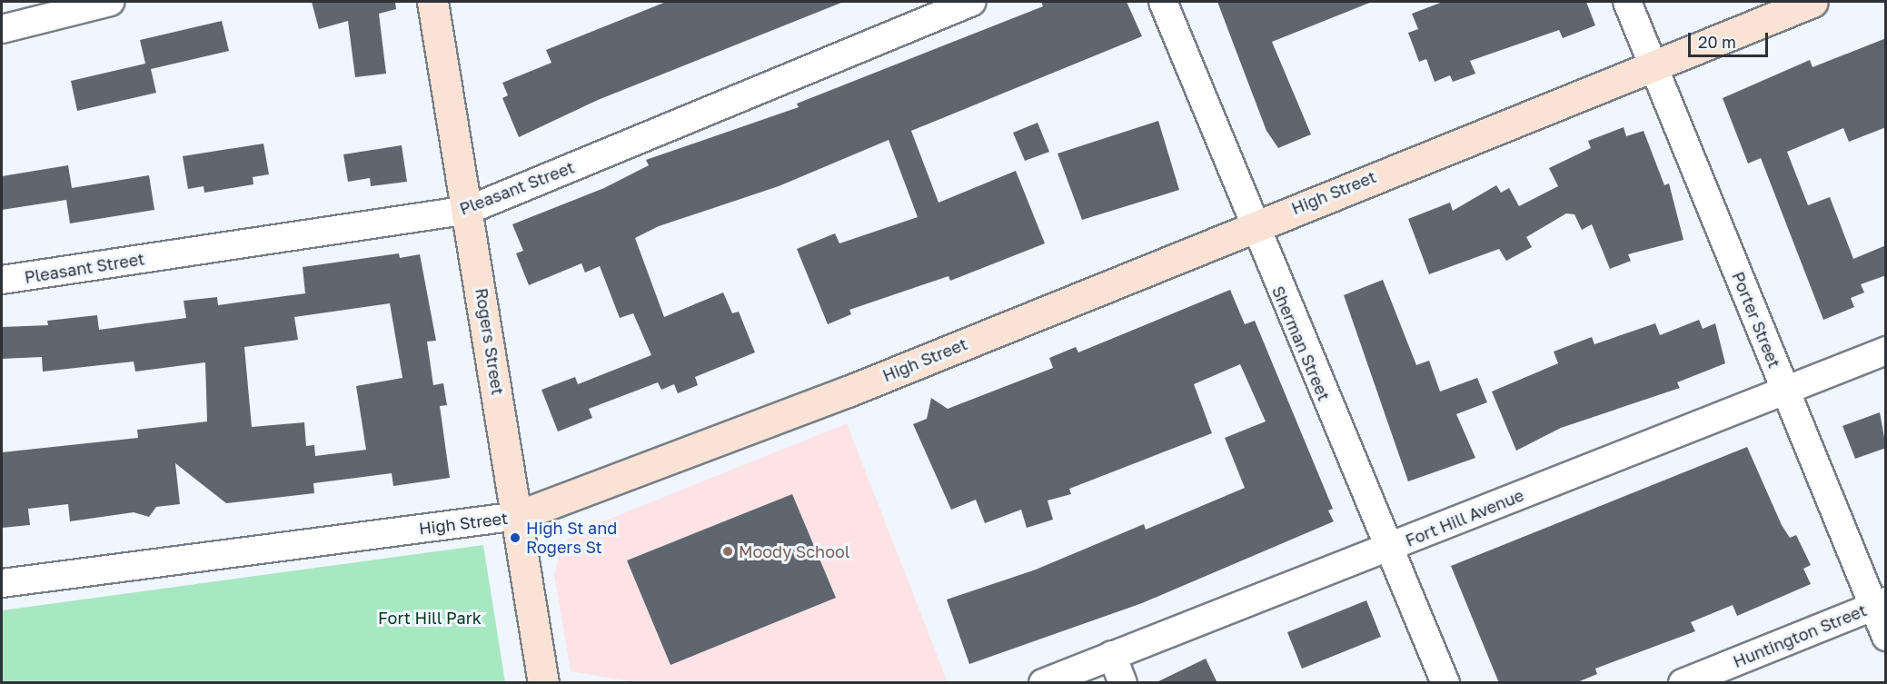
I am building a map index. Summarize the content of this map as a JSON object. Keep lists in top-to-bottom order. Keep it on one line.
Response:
{"streets":{"street":["Pleasant Street","High Street","Porter Street","Rogers Street","Sherman Street","Fort Hill Avenue","Huntington Street"]},"crossings":[["Pleasant Street","Rogers Street"],["High Street","Porter Street"],["High Street","Rogers Street"],["High Street","Sherman Street"],["Porter Street","Fort Hill Avenue"],["Porter Street","Huntington Street"],["Sherman Street","Fort Hill Avenue"]],"parks":["Fort Hill Park"],"places":["High St and Rogers St","Moody School"],"scale_bar":"20 m"}
